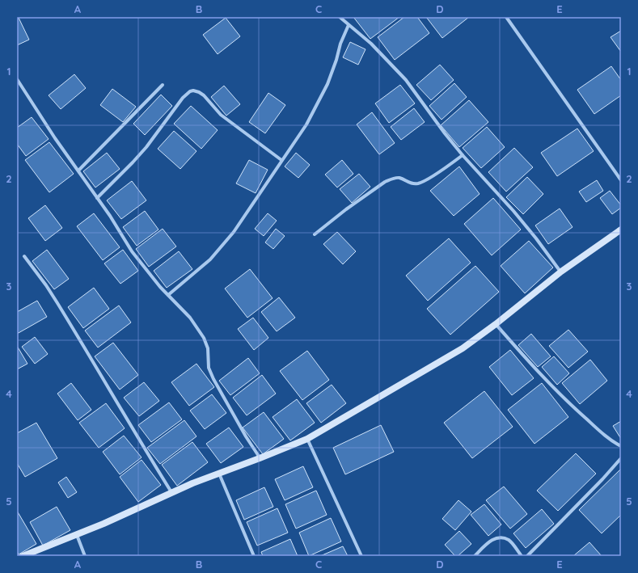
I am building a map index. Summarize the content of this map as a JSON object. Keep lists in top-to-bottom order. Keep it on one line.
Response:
{"grid":{"columns":["A","B","C","D","E"],"rows":["1","2","3","4","5"]}}
